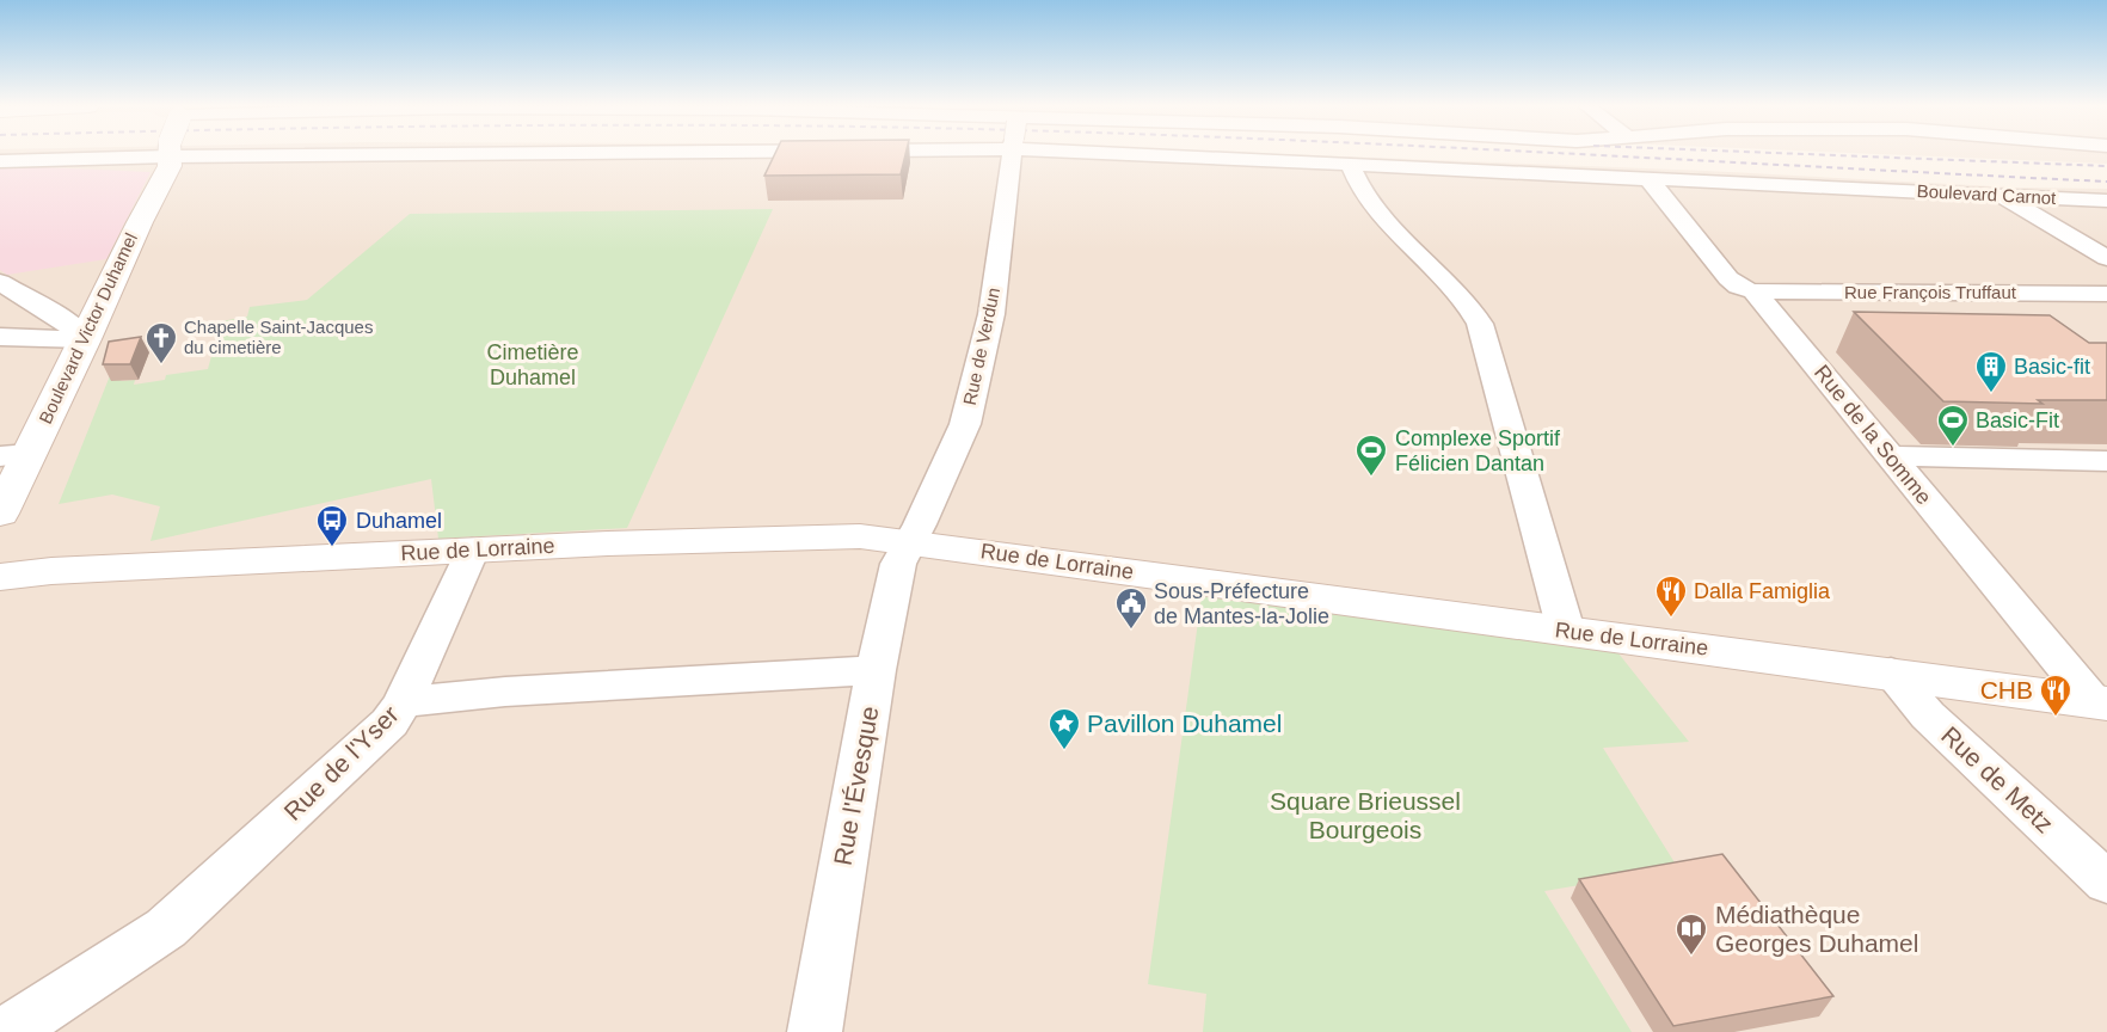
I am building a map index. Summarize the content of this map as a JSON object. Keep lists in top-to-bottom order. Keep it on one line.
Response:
{"streets":{"street":["Boulevard Carnot","Rue François Truffaut","Boulevard Victor Duhamel","Rue de Verdun","Rue de la Somme","Rue de Lorraine","Rue de l'Yser","Rue de Metz","Rue l'Évesque"]},"crossings":[["Boulevard Carnot","Rue de la Somme"],["Rue François Truffaut","Rue de la Somme"],["Rue de Verdun","Rue de Lorraine"],["Rue de Verdun","Rue l'Évesque"],["Rue de la Somme","Rue de Lorraine"],["Rue de Lorraine","Rue de Metz"],["Rue de Lorraine","Rue l'Évesque"],["Rue de l'Yser","Rue l'Évesque"]],"parks":["Cimetière Duhamel","Square Brieussel Bourgeois"],"places":{"church":["Chapelle Saint-Jacques du cimetière"],"building":["Basic-fit"],"sports":["Basic-Fit","Complexe Sportif Félicien Dantan"],"bus stop":["Duhamel"],"restaurant":["Dalla Famiglia","CHB"],"public building":["Sous-Préfecture de Mantes-la-Jolie"],"place":["Pavillon Duhamel"],"library":["Médiathèque Georges Duhamel"]}}
